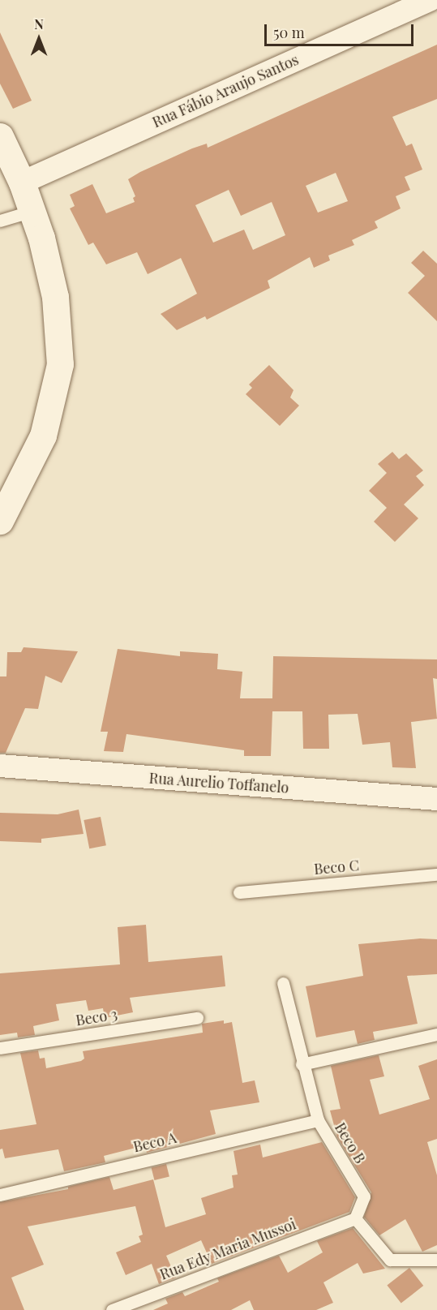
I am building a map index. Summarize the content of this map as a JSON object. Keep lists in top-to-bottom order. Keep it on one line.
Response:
{"streets":{"street":["Rua Fábio Araujo Santos","Rua Aurelio Toffanelo"],"lane":["Beco C","Beco 3","Beco A","Beco B","Rua Edy Maria Mussoi"]},"crossings":[["Beco A","Beco B"],["Beco B","Rua Edy Maria Mussoi"]],"scale_bar":"50 m","north":"top"}
